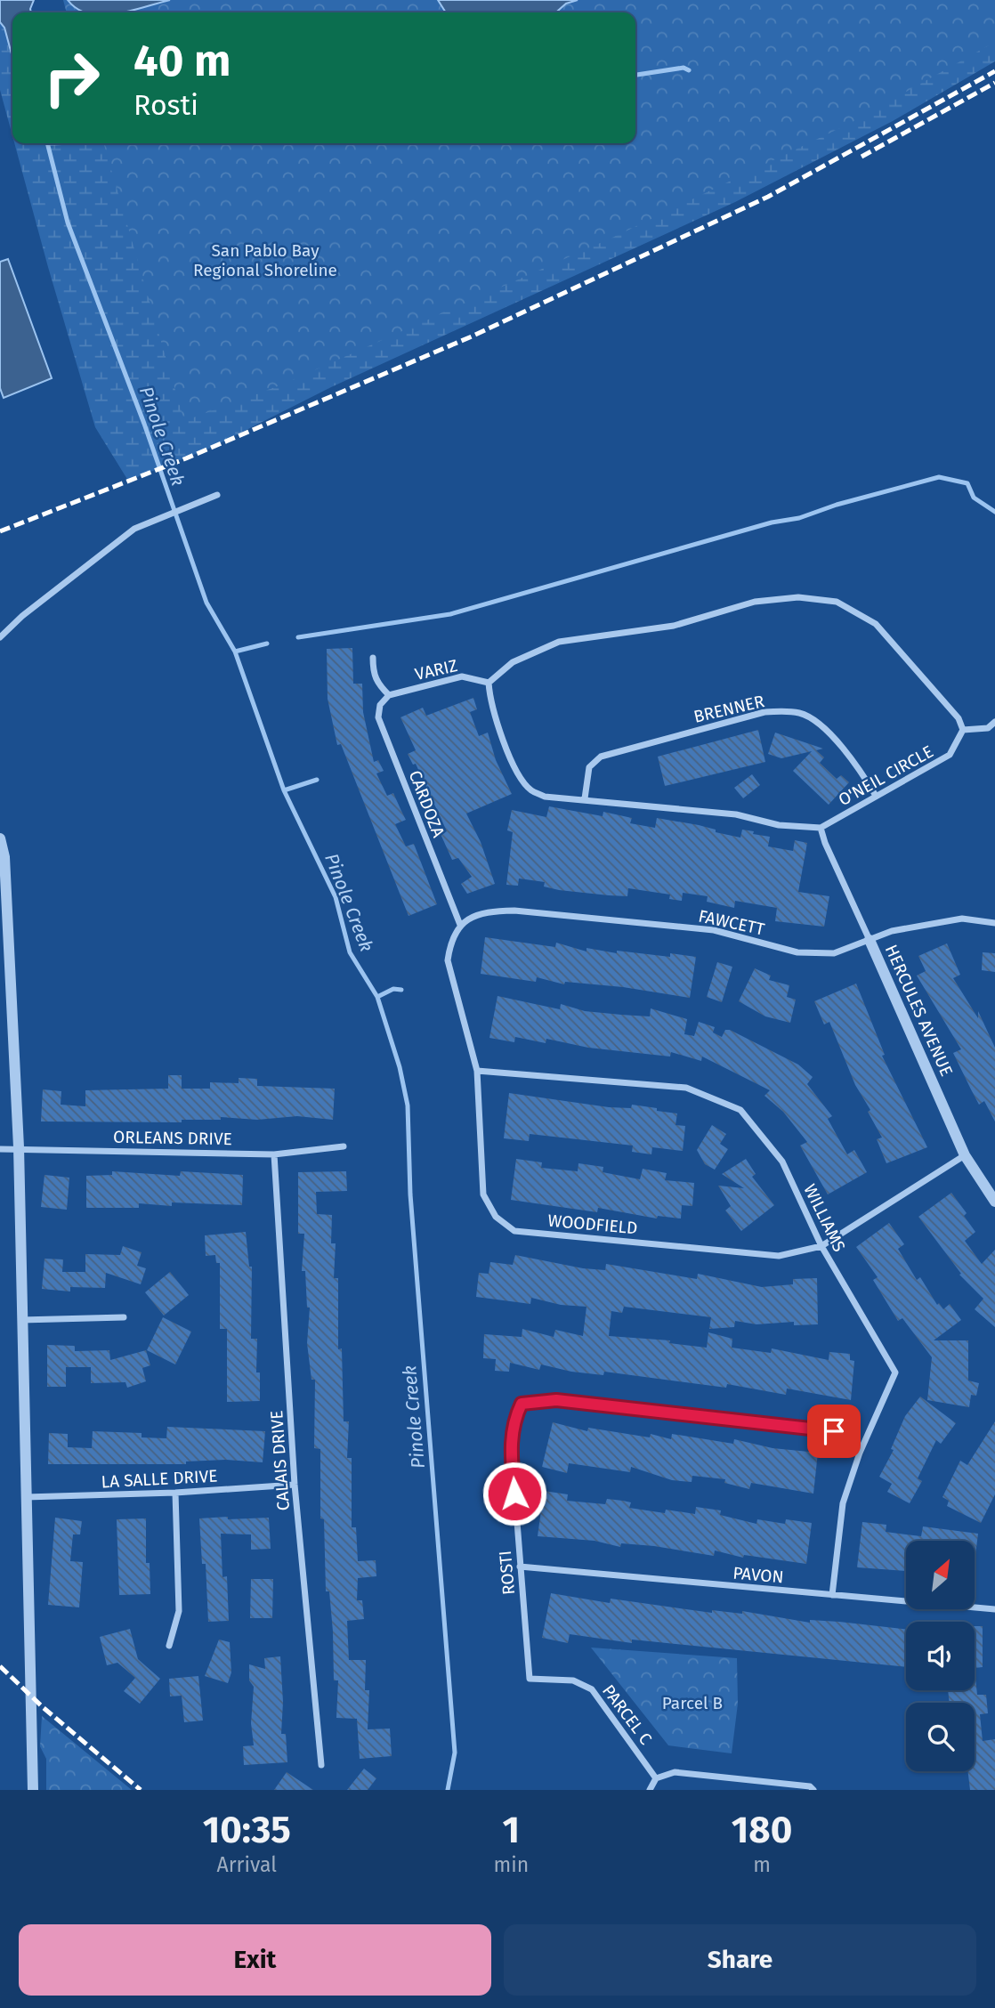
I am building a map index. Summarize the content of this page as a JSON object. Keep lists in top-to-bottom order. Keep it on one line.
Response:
{"streets":{"street":["VARIZ","BRENNER","O'NEIL CIRCLE","CARDOZA","FAWCETT","HERCULES AVENUE","ORLEANS DRIVE","WILLIAMS","WOODFIELD","CALAIS DRIVE","LA SALLE DRIVE","ROSTI","PAVON","PARCEL C"]},"crossings":[["VARIZ","CARDOZA"],["BRENNER","O'NEIL CIRCLE"],["O'NEIL CIRCLE","HERCULES AVENUE"],["CARDOZA","FAWCETT"],["CARDOZA","WOODFIELD"],["FAWCETT","HERCULES AVENUE"],["FAWCETT","WOODFIELD"],["HERCULES AVENUE","WOODFIELD"],["ORLEANS DRIVE","CALAIS DRIVE"],["WILLIAMS","WOODFIELD"],["WILLIAMS","ROSTI"],["WILLIAMS","PAVON"],["CALAIS DRIVE","LA SALLE DRIVE"],["ROSTI","PAVON"],["ROSTI","PARCEL C"]],"water":["Pinole Creek"],"parks":["San Pablo Bay Regional Shoreline","Parcel B"],"north":"top right","page":{"turn":["40 m","Rosti"],"eta":["10:35","Arrival","1","min","180","m"],"buttons":["Exit","Share"]}}
